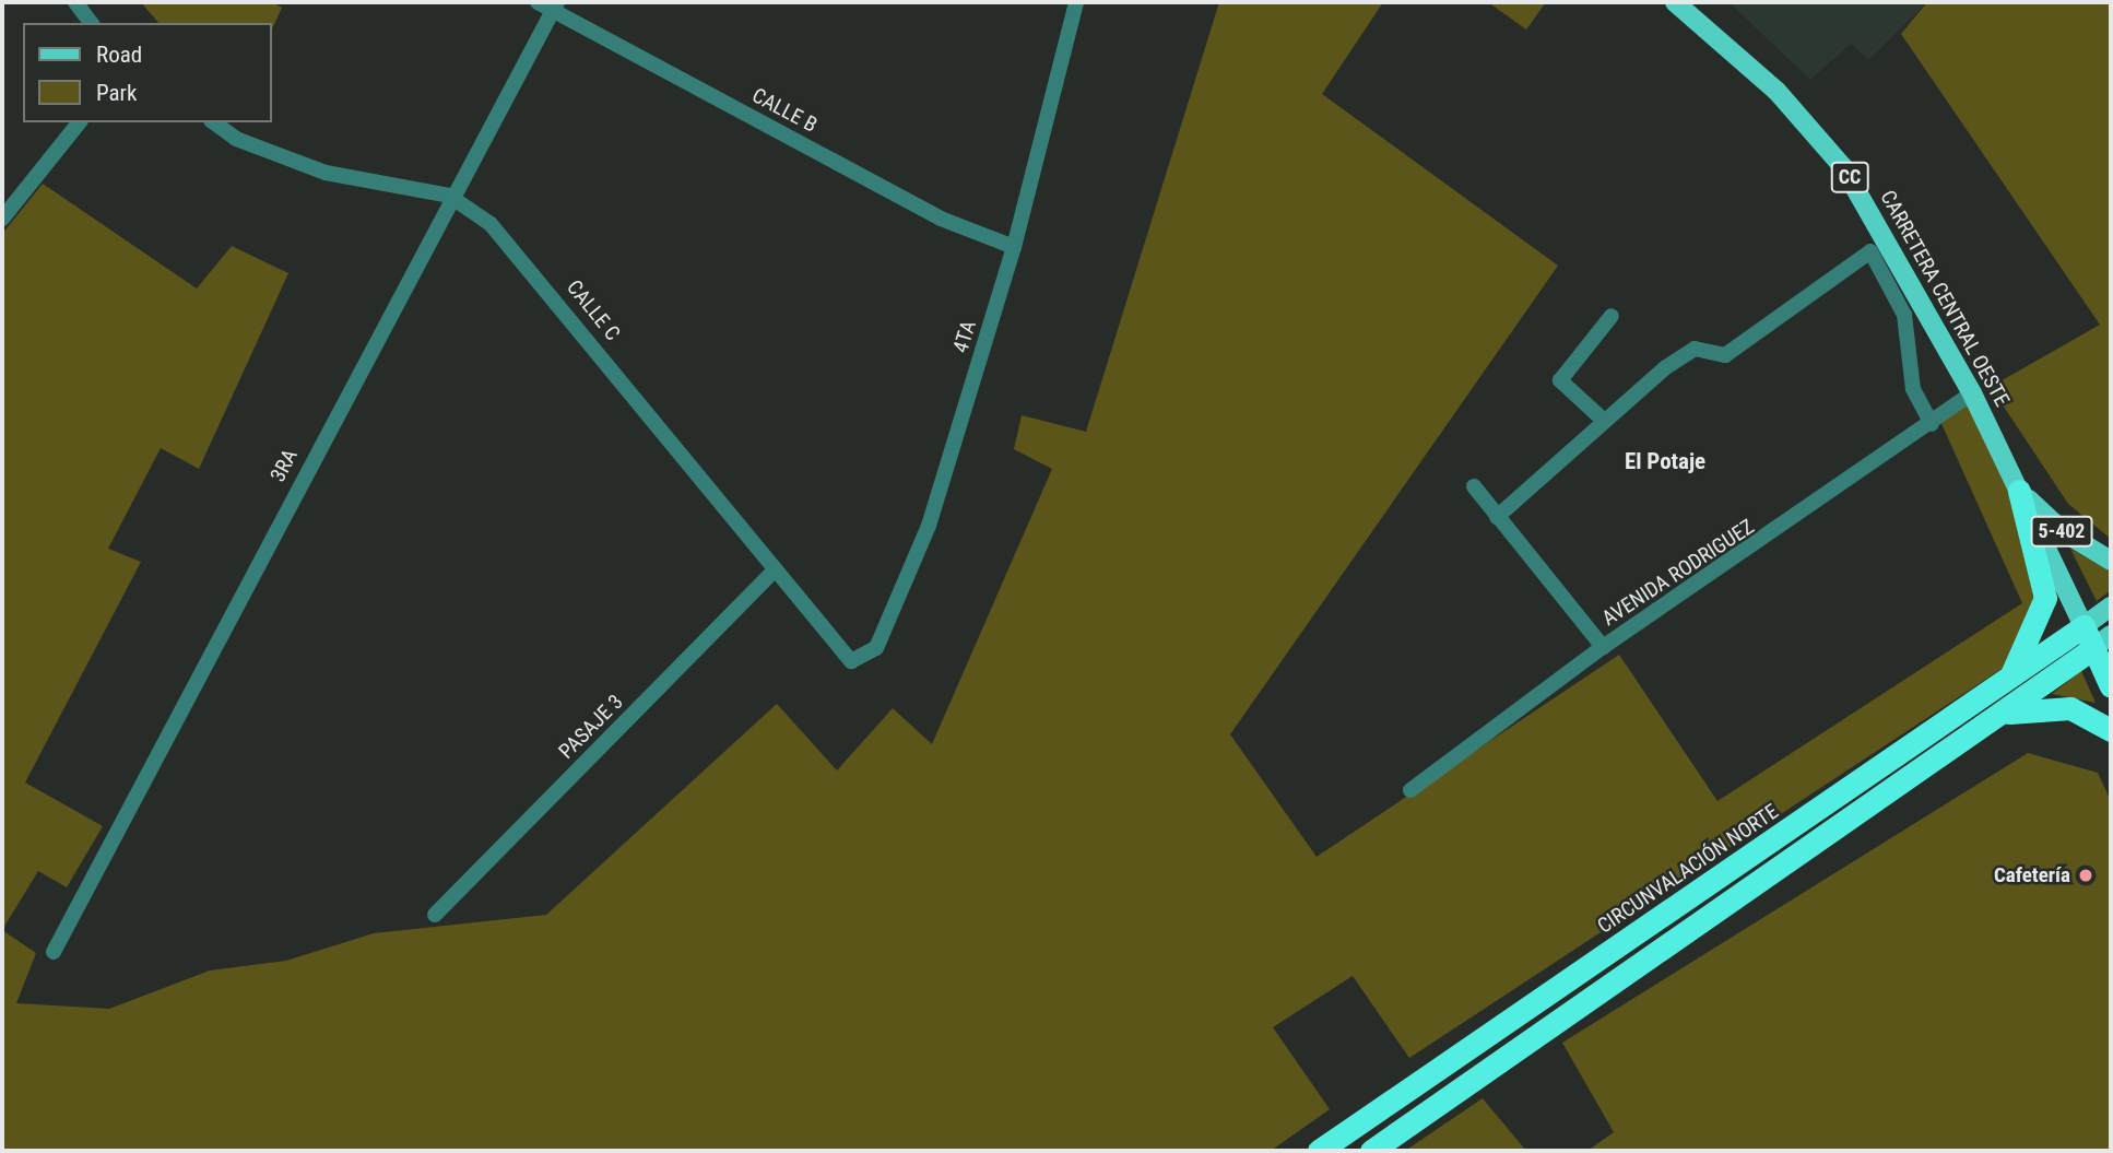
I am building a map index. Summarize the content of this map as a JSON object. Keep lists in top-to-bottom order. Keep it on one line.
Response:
{"streets":{"highway":["CC","CIRCUNVALACIÓN NORTE"],"main road":["CARRETERA CENTRAL OESTE","5-402"],"street":["CALLE B","CALLE C","4TA","3RA","AVENIDA RODRIGUEZ","PASAJE 3"]},"crossings":[["CALLE B","4TA"],["CALLE B","3RA"],["CC","CARRETERA CENTRAL OESTE"],["CC","CIRCUNVALACIÓN NORTE"],["CARRETERA CENTRAL OESTE","5-402"],["CARRETERA CENTRAL OESTE","AVENIDA RODRIGUEZ"],["CARRETERA CENTRAL OESTE","CIRCUNVALACIÓN NORTE"],["CALLE C","4TA"],["CALLE C","3RA"],["CALLE C","PASAJE 3"]],"districts":["El Potaje"],"places":["Cafetería"],"legend":["Road","Park"]}
